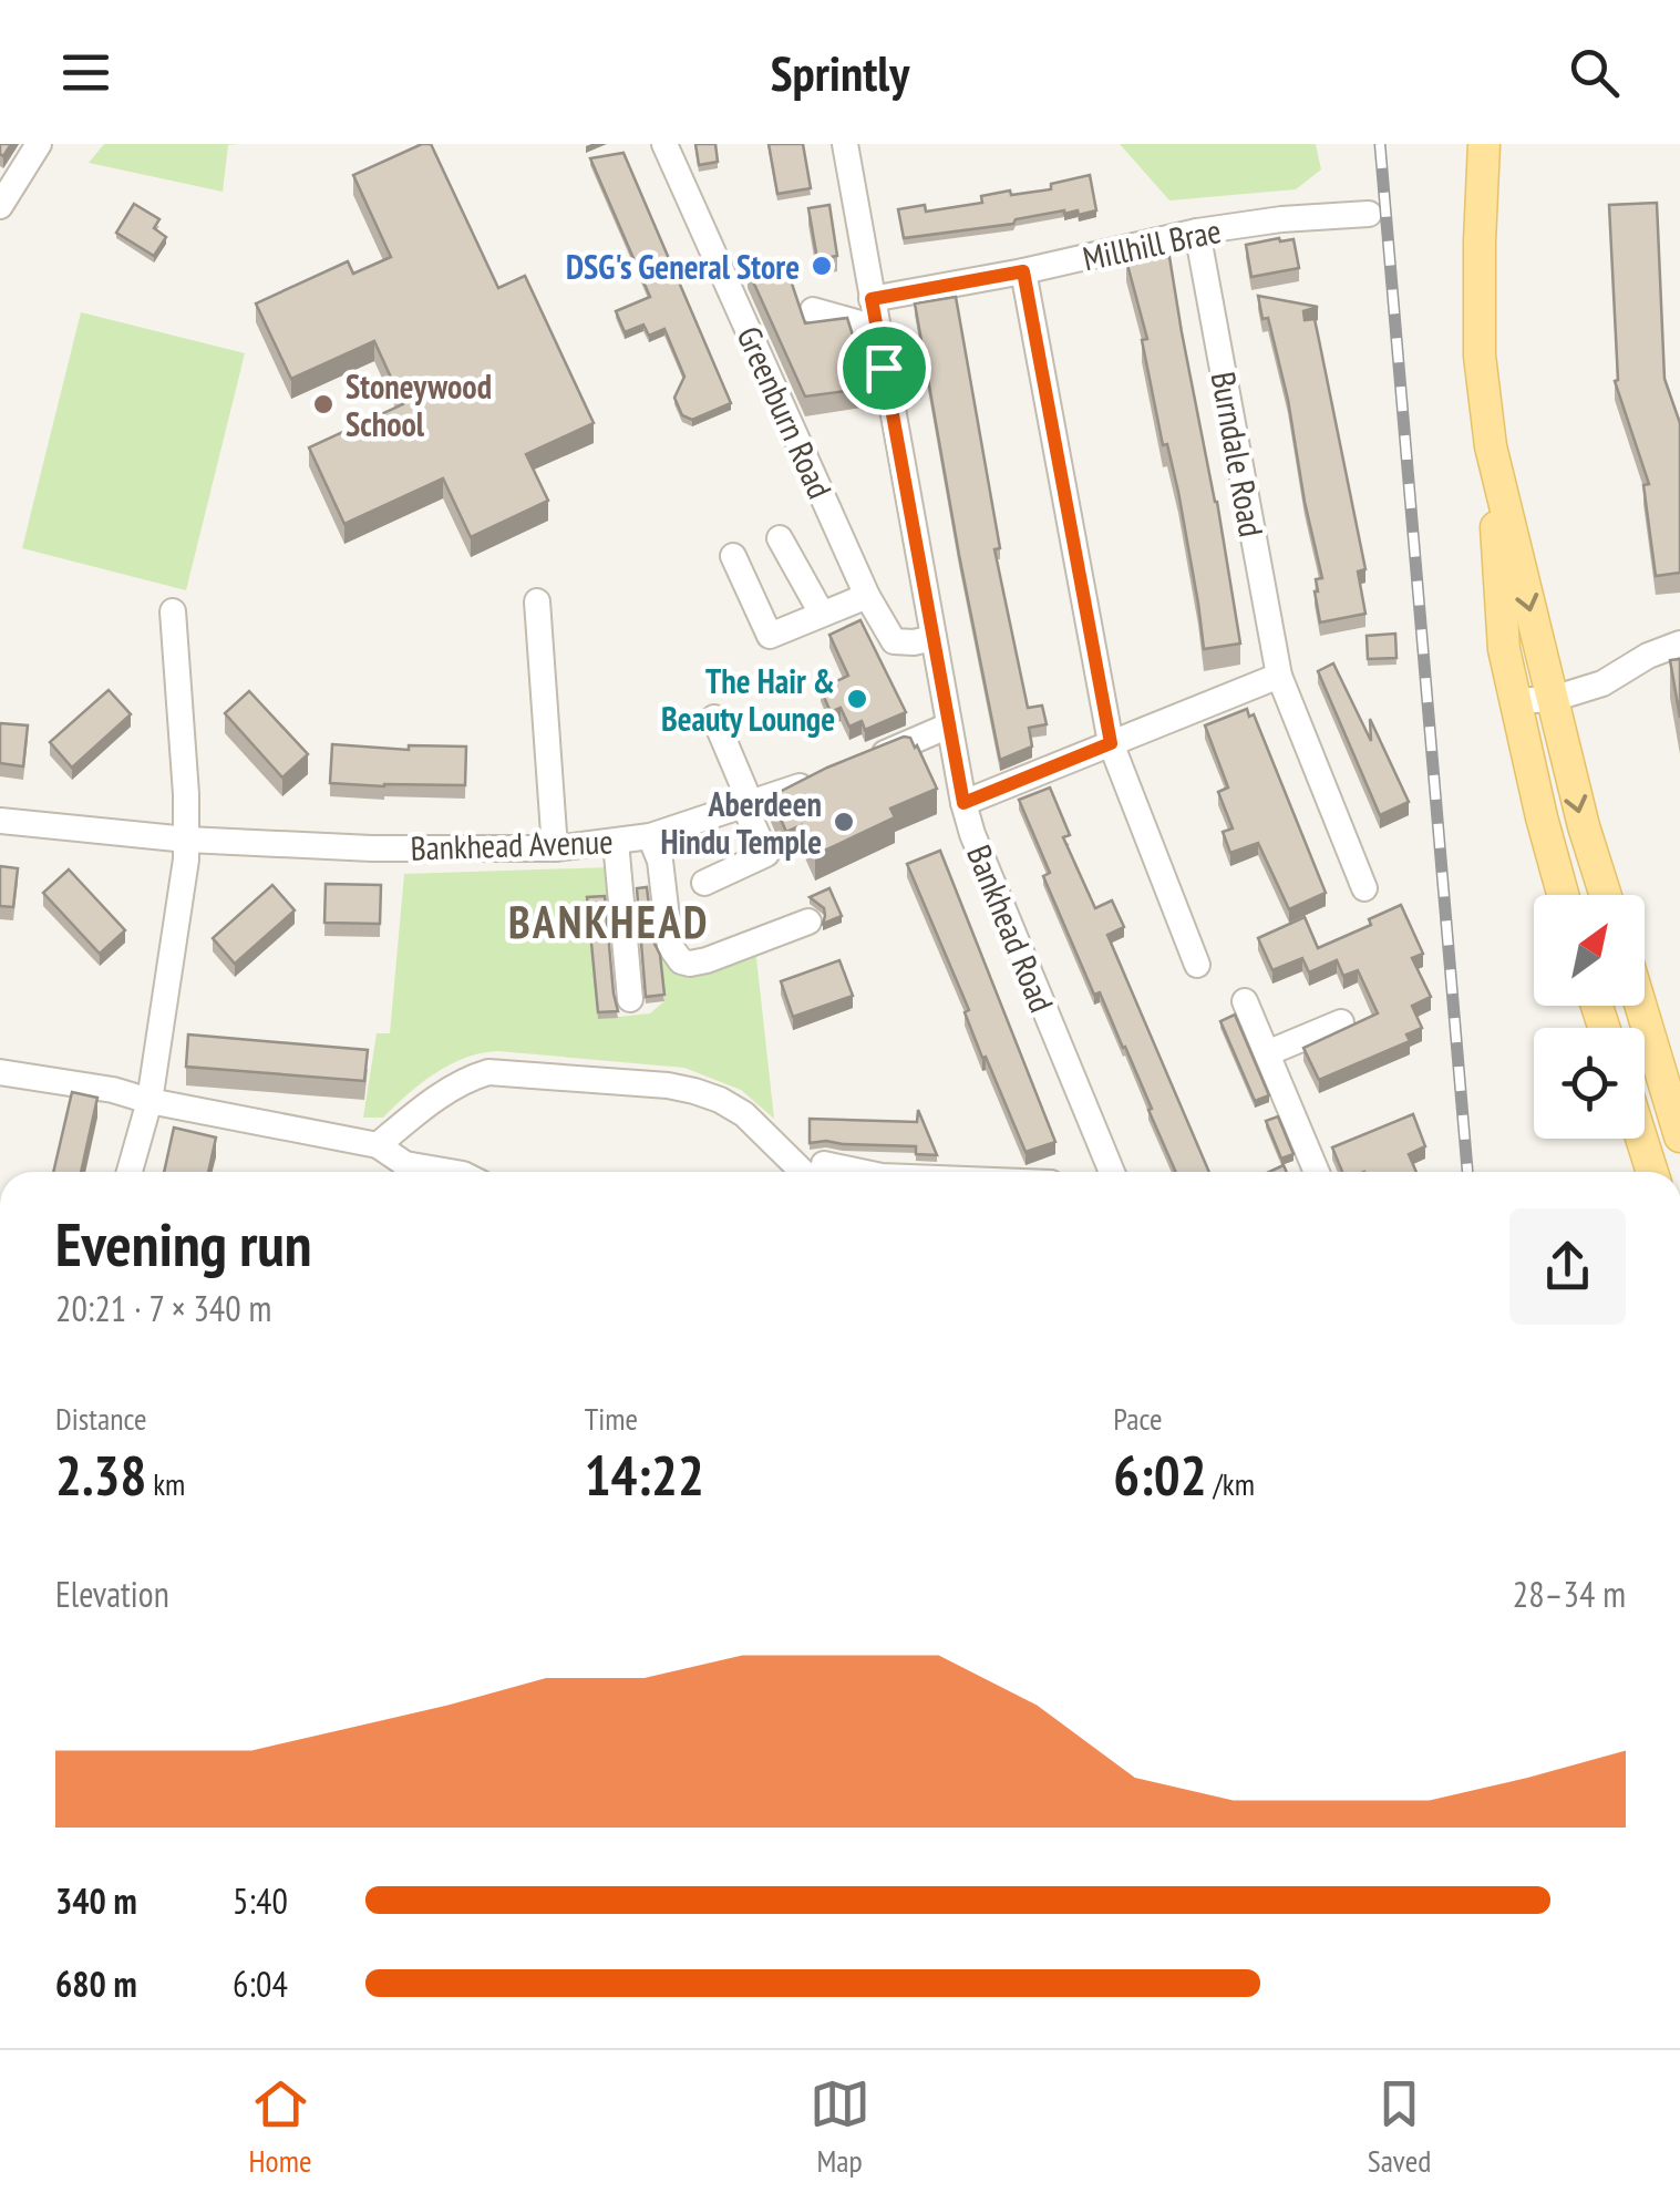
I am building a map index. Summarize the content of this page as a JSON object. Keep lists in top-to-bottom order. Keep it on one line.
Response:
{"streets":{"street":["Millhill Brae","Greenburn Road","Burndale Road","Bankhead Avenue","Bankhead Road"]},"crossings":[["Millhill Brae","Burndale Road"],["Millhill Brae","Bankhead Road"],["Greenburn Road","Bankhead Road"]],"districts":["BANKHEAD"],"places":["DSG's General Store","Stoneywood School","The Hair & Beauty Lounge","Aberdeen Hindu Temple"],"north":"top right","page":{"header":"Sprintly","heading":["Evening run","20:21 · 7 × 340 m"],"stats":[["Distance","2.38 km"],["Time","14:22"],["Pace","6:02 /km"]],"chart":["Elevation","28–34 m"],"list":[{"name":"340 m","note":"5:40"},{"name":"680 m","note":"6:04"}],"tabs":["Home","Map","Saved"]}}
